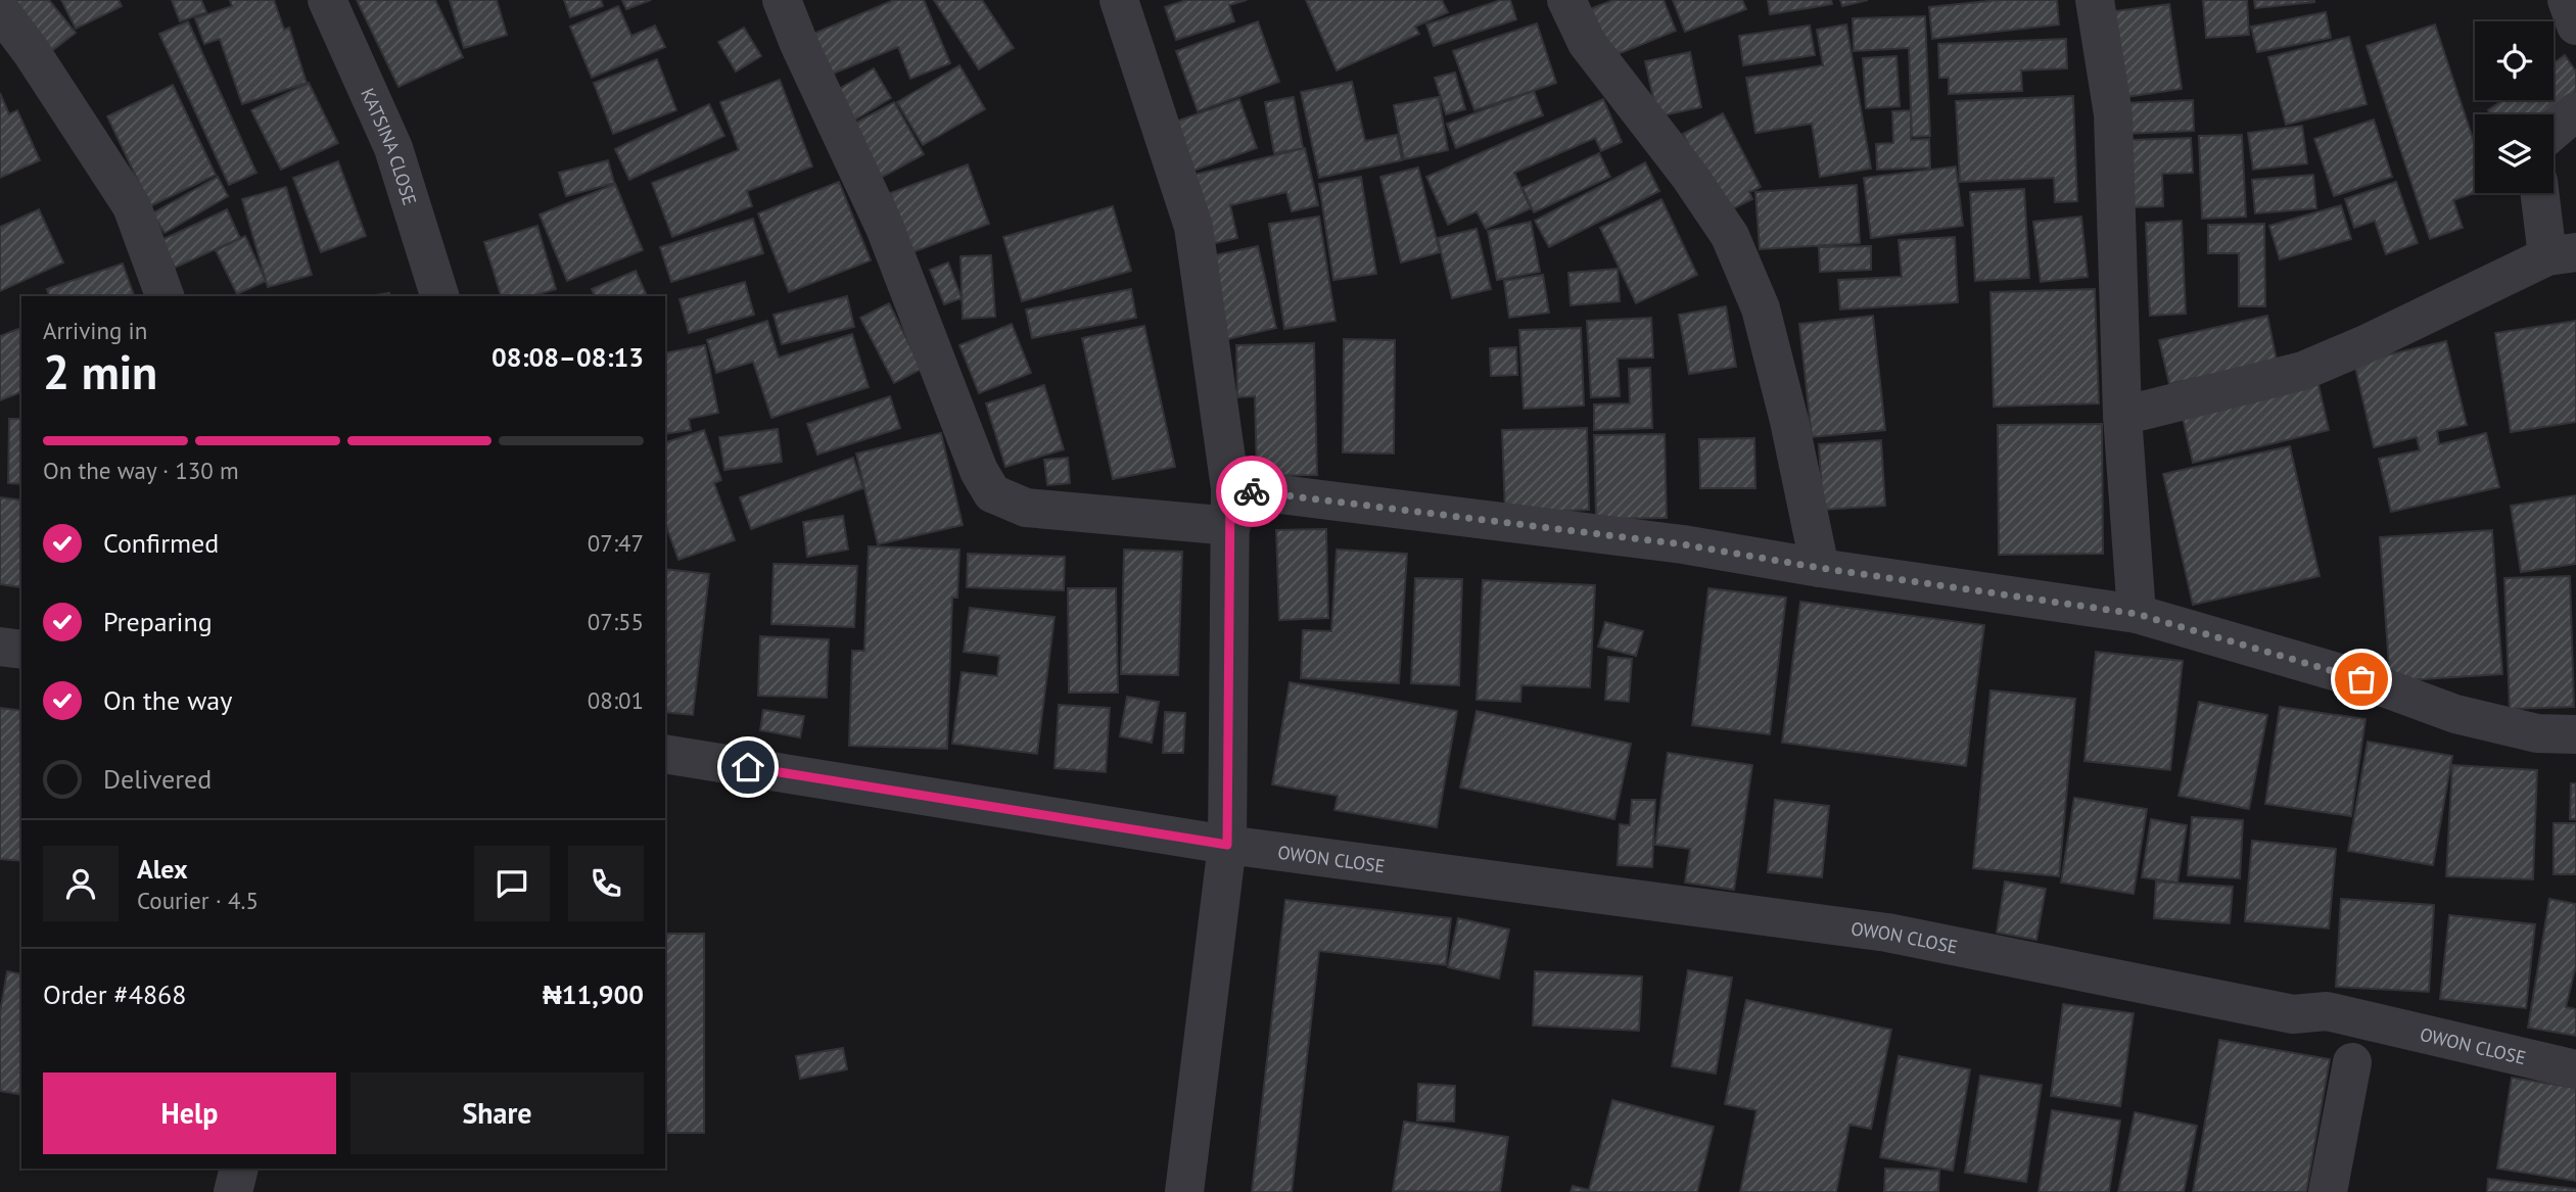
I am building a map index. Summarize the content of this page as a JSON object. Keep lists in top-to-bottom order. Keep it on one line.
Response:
{"streets":{"street":["KATSINA CLOSE","OWON CLOSE"]},"page":{"heading":["2 min","Arriving in","08:08–08:13"],"panel":["Alex","Courier · 4.5","Order #4868","₦11,900"],"bar":"On the way · 130 m","list":[["Confirmed","07:47"],["Preparing","07:55"],["On the way","08:01"],"Delivered"],"buttons":["Help","Share"]}}
